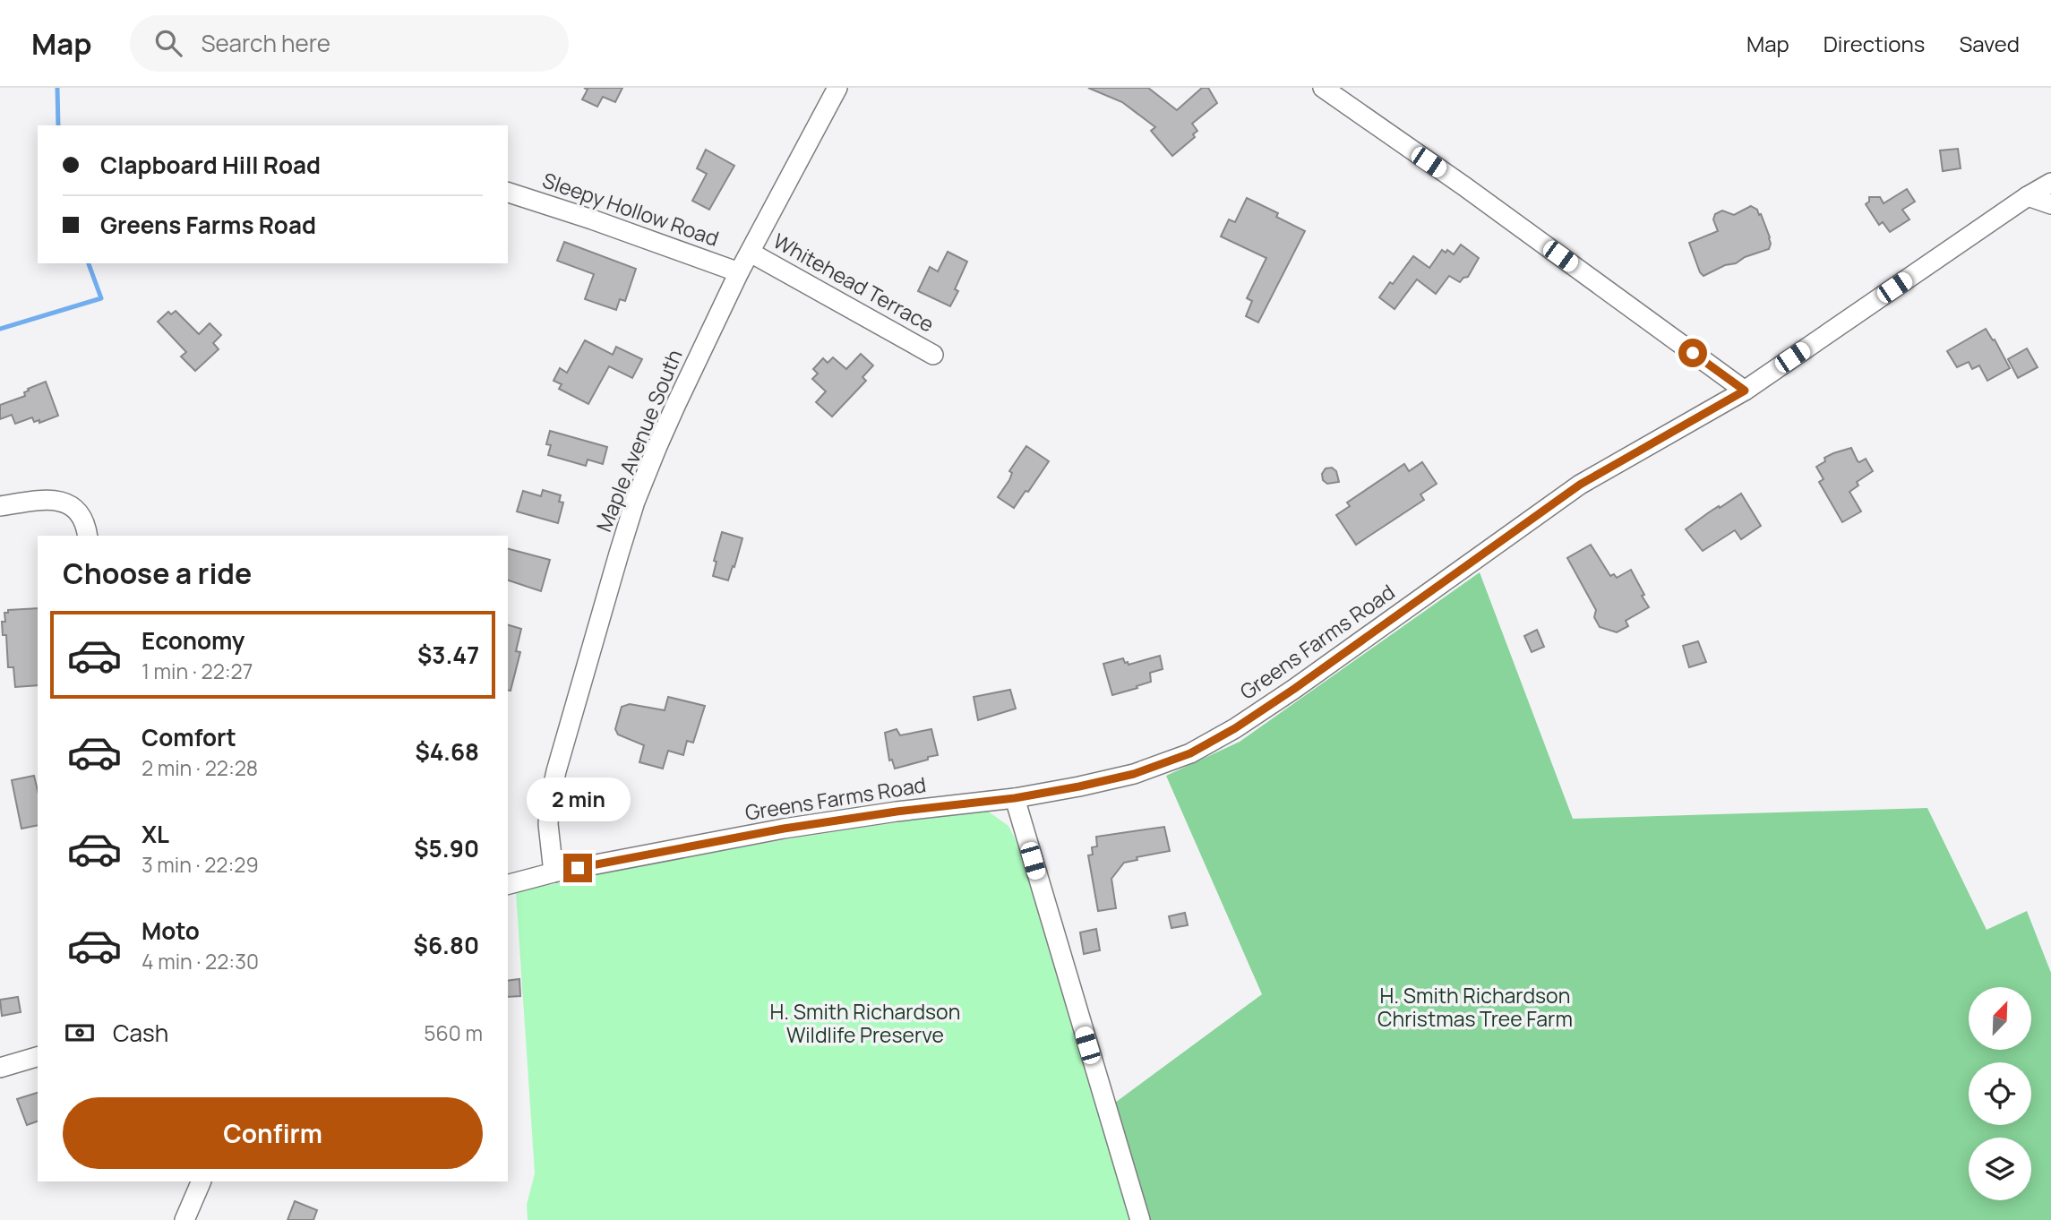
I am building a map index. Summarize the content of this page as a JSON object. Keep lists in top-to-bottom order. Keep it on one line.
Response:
{"streets":{"street":["Sleepy Hollow Road","Whitehead Terrace","Maple Avenue South","Greens Farms Road"]},"crossings":[["Sleepy Hollow Road","Maple Avenue South"],["Whitehead Terrace","Maple Avenue South"],["Maple Avenue South","Greens Farms Road"]],"parks":["H. Smith Richardson Christmas Tree Farm","H. Smith Richardson Wildlife Preserve"],"north":"top right","page":{"header":"Map","search":"Search here","nav":["Map","Directions","Saved"],"banner":["Clapboard Hill Road","Greens Farms Road"],"heading":"Choose a ride","list":[{"name":"Economy","note":"1 min · 22:27","value":"$3.47"},{"name":"Comfort","note":"2 min · 22:28","value":"$4.68"},{"name":"XL","note":"3 min · 22:29","value":"$5.90"},{"name":"Moto","note":"4 min · 22:30","value":"$6.80"}],"bubble":"2 min","pay":["Cash","560 m"],"buttons":"Confirm"}}
